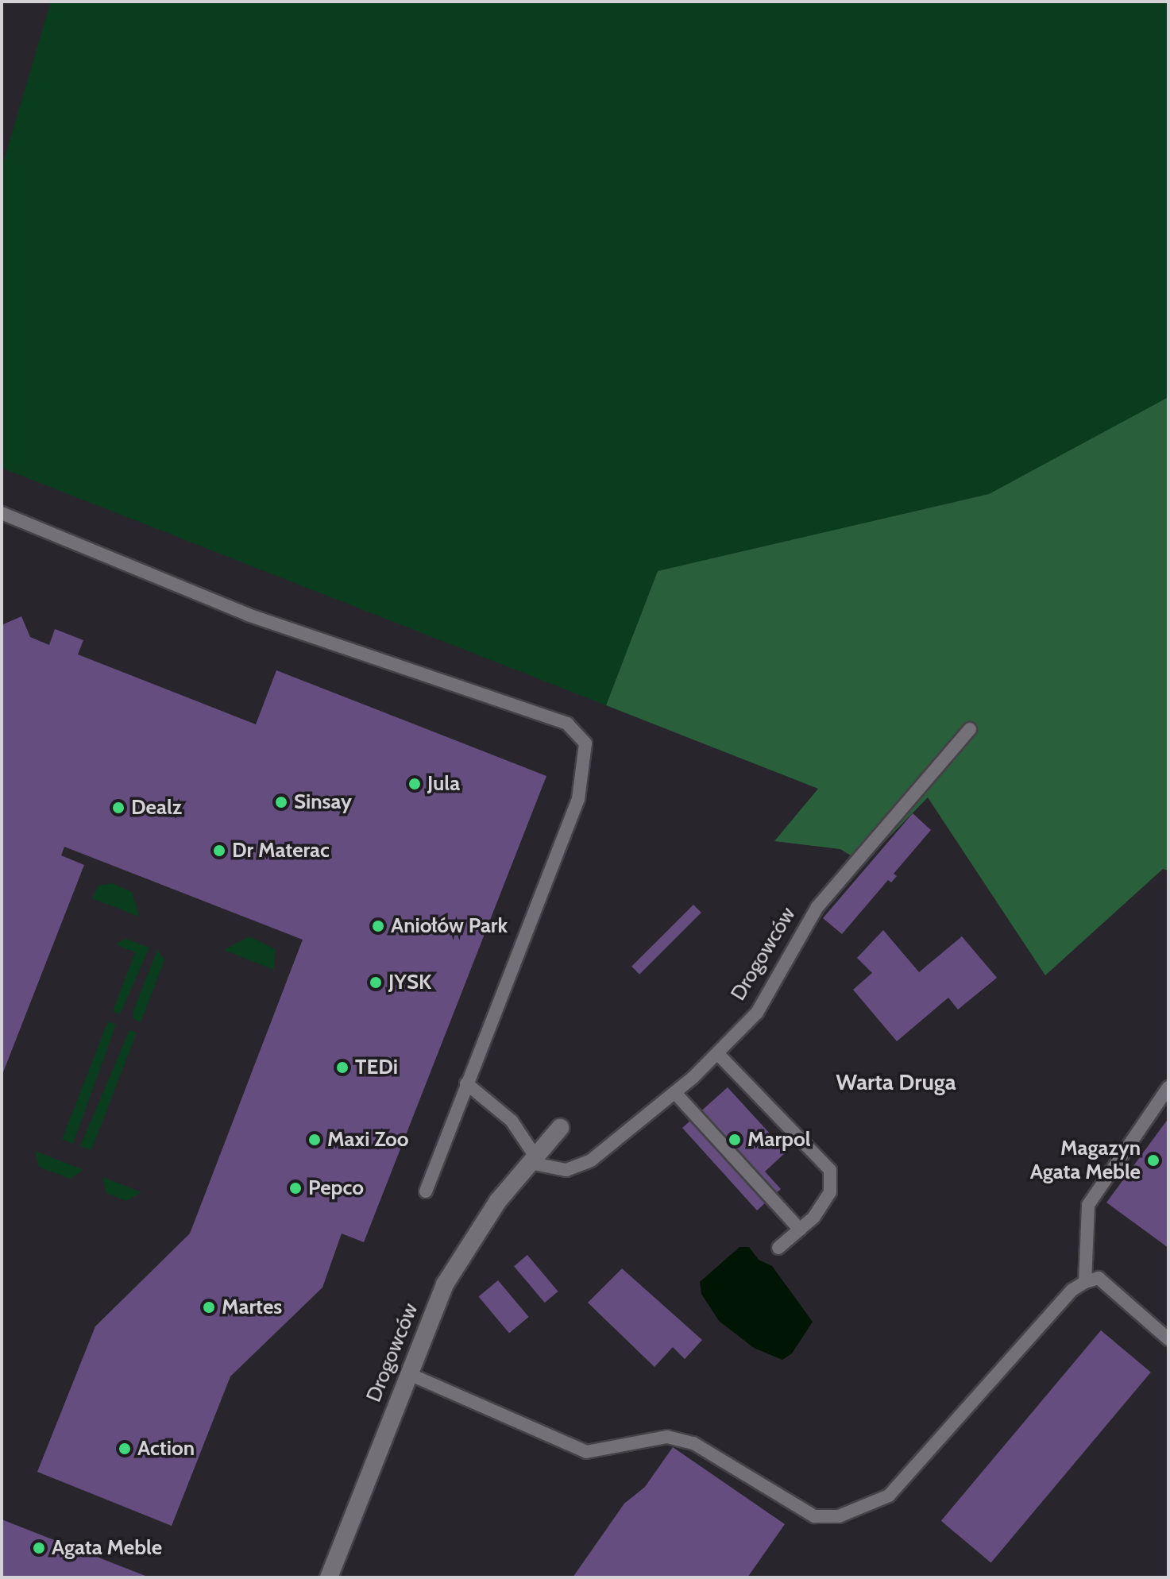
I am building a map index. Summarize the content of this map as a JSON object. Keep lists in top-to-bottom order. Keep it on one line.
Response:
{"streets":{"street":["Drogowców"]},"districts":["Warta Druga"],"places":["Jula","Sinsay","Dealz","Dr Materac","Aniołów Park","JYSK","TEDi","Maxi Zoo","Marpol","Magazyn Agata Meble","Pepco","Martes","Action","Agata Meble"]}
